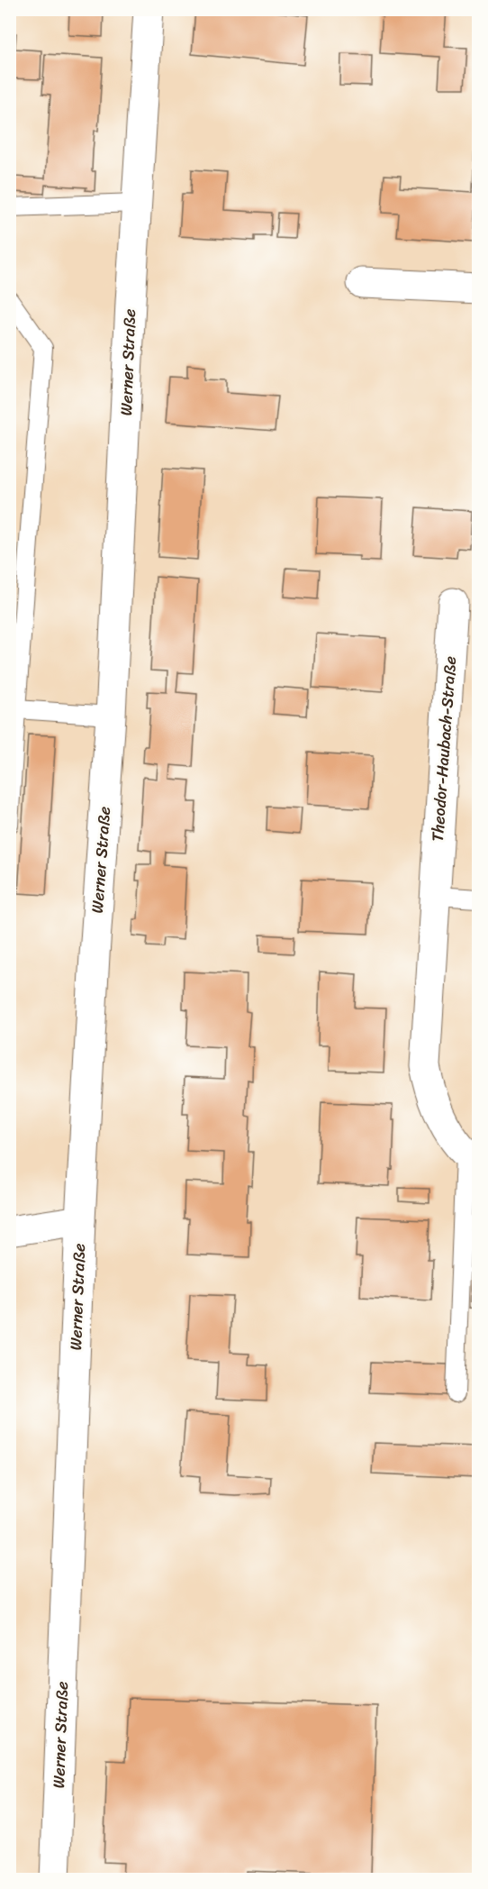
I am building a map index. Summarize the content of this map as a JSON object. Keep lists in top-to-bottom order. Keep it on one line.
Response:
{"streets":{"main road":["Werner Straße","Theodor-Haubach-Straße"]}}
